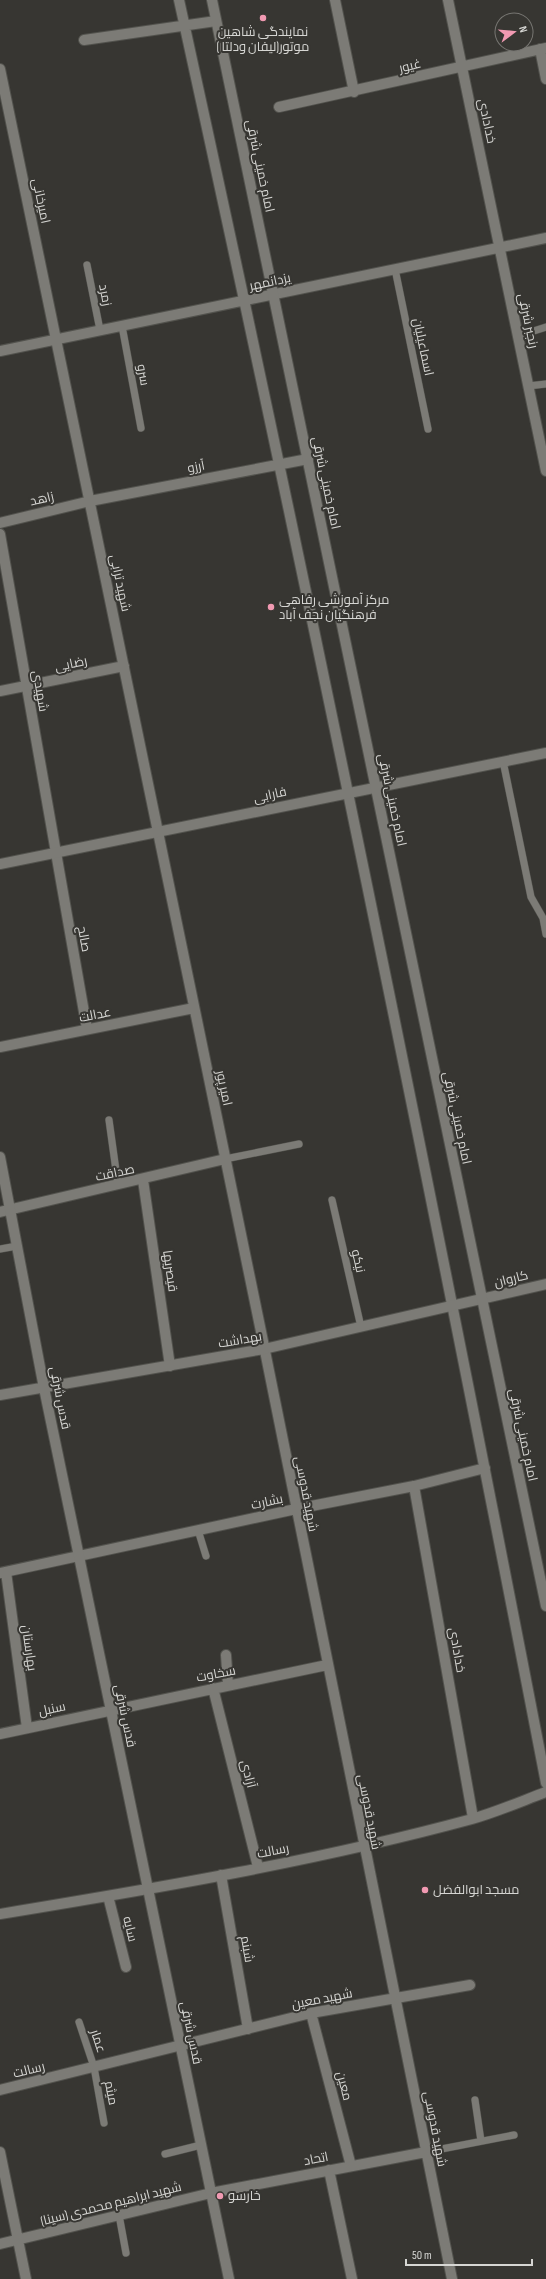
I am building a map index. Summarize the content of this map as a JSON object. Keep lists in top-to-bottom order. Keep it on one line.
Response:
{"streets":{"street":["غیور","خدادادی","امام خمینی شرقی","امیرخانی","یزدانمهر","رنجبر شرقی","آرزو","زاهد","شهید ترابی","رضایی","شهیدی","فارابی","صالح","عدالت","امیر پور","صداقت","قیصریها","کاروان","بهداشت","قدس شرقی","شهید قدوسی","بشارت","بهارستان","سخاوت","سنبل","آزادی","رسالت","سایه","شبنم","شهید معین","معین","اتحاد","شهید ابراهیم محمدی (سینا)"],"lane":["زمرد","اسماعیلیان","سرو","نیکو","عمار","میثم"]},"crossings":[["غیور","خدادادی"],["خدادادی","یزدانمهر"],["خدادادی","رنجبر شرقی"],["خدادادی","بشارت"],["خدادادی","رسالت"],["امام خمینی شرقی","یزدانمهر"],["امام خمینی شرقی","آرزو"],["امام خمینی شرقی","فارابی"],["امام خمینی شرقی","کاروان"],["امام خمینی شرقی","بهداشت"],["امیرخانی","یزدانمهر"],["امیرخانی","شهید ترابی"],["یزدانمهر","زمرد"],["یزدانمهر","رنجبر شرقی"],["یزدانمهر","اسماعیلیان"],["یزدانمهر","سرو"],["یزدانمهر","شهید ترابی"],["آرزو","زاهد"],["آرزو","شهید ترابی"],["زاهد","شهید ترابی"],["شهید ترابی","رضایی"],["شهید ترابی","فارابی"],["شهید ترابی","امیر پور"],["رضایی","شهیدی"],["شهیدی","فارابی"],["شهیدی","صالح"],["فارابی","صالح"],["فارابی","امیر پور"],["صالح","عدالت"],["عدالت","امیر پور"],["امیر پور","صداقت"],["امیر پور","بهداشت"],["امیر پور","شهید قدوسی"],["صداقت","قیصریها"],["صداقت","قدس شرقی"],["نیکو","بهداشت"],["قیصریها","بهداشت"],["کاروان","بهداشت"],["بهداشت","قدس شرقی"],["بهداشت","شهید قدوسی"],["قدس شرقی","بشارت"],["قدس شرقی","بهارستان"],["قدس شرقی","سخاوت"],["قدس شرقی","سنبل"],["قدس شرقی","رسالت"],["قدس شرقی","شهید معین"],["قدس شرقی","اتحاد"],["قدس شرقی","شهید ابراهیم محمدی (سینا)"],["شهید قدوسی","بشارت"],["شهید قدوسی","سخاوت"],["شهید قدوسی","رسالت"],["شهید قدوسی","شهید معین"],["شهید قدوسی","اتحاد"],["بشارت","بهارستان"],["بهارستان","سنبل"],["سخاوت","سنبل"],["سخاوت","آزادی"],["آزادی","رسالت"],["رسالت","سایه"],["رسالت","شبنم"],["رسالت","شهید معین"],["رسالت","عمار"],["رسالت","میثم"],["شبنم","شهید معین"],["شهید معین","معین"],["عمار","میثم"],["معین","اتحاد"],["اتحاد","شهید ابراهیم محمدی (سینا)"]],"places":["نمایندگی شاهین موتور(لیفان ودلتا )","مرکز آموزشی رفاهی فرهنگیان نجف آباد","مسجد ابوالفضل","خارسو"],"scale_bar":"50 m","north":"right"}
